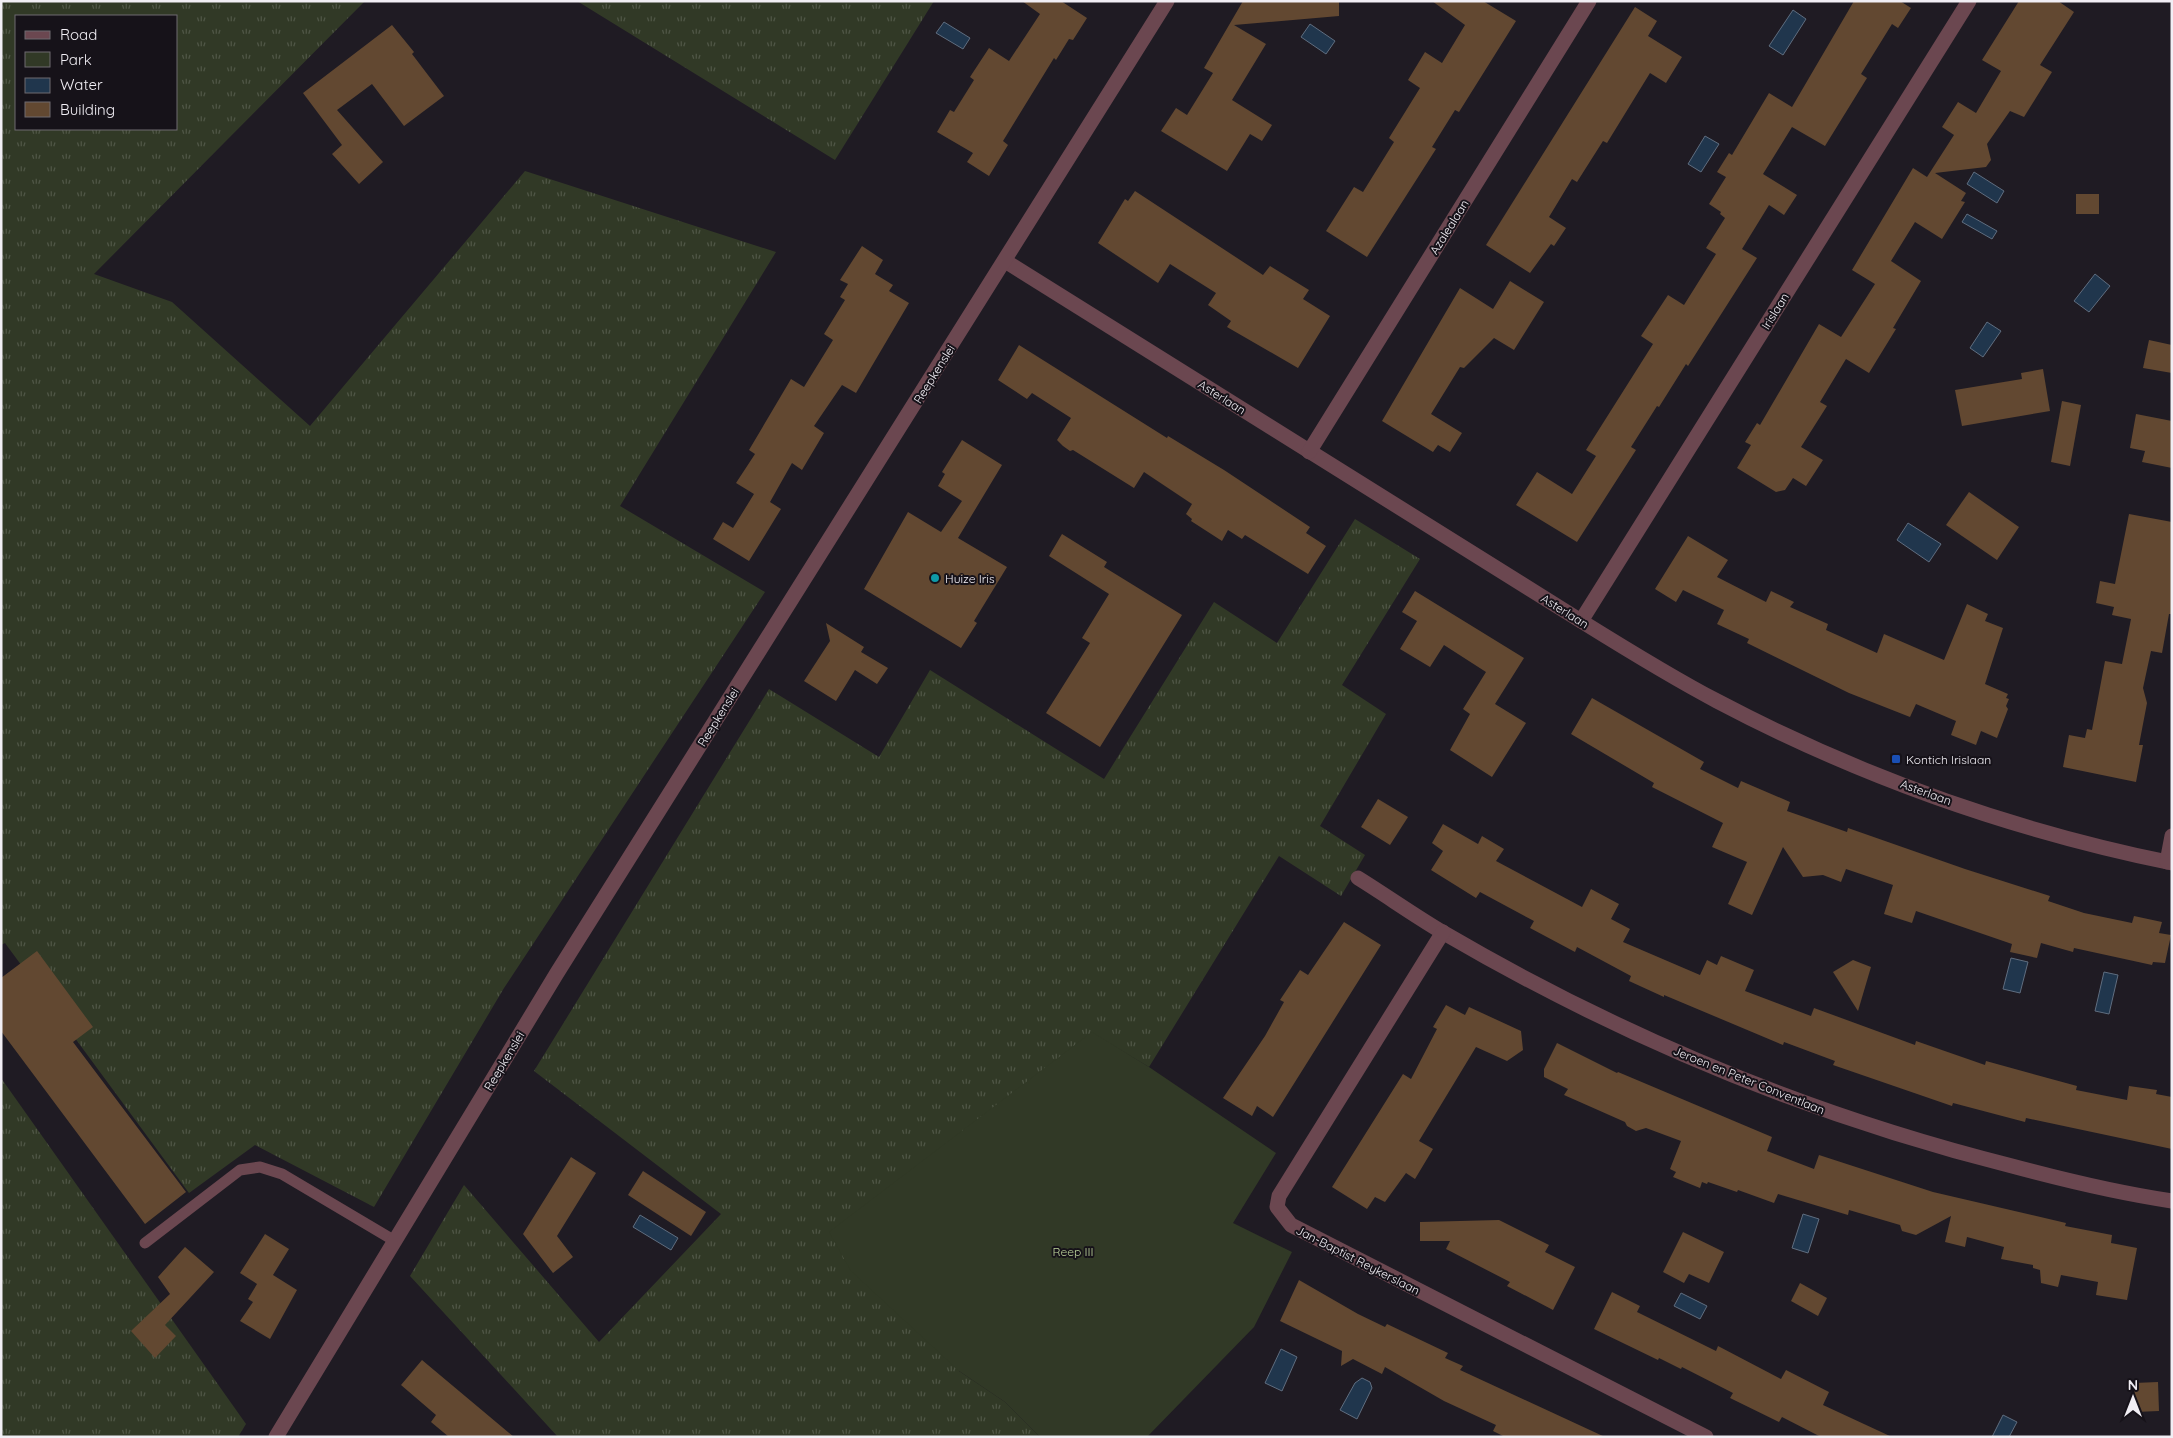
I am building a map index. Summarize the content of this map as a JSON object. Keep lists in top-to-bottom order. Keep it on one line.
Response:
{"streets":{"street":["Azalealaan","Irislaan","Reepkenslei","Asterlaan","Jeroen en Peter Conventlaan","Jan-Baptist Reykerslaan"]},"crossings":[["Azalealaan","Asterlaan"],["Irislaan","Asterlaan"],["Reepkenslei","Asterlaan"],["Jeroen en Peter Conventlaan","Jan-Baptist Reykerslaan"]],"parks":["Reep III"],"places":{"other":["Huize Iris"],"transit":["Kontich Irislaan"]},"legend":["Road","Park","Water","Building"],"north":"top"}
